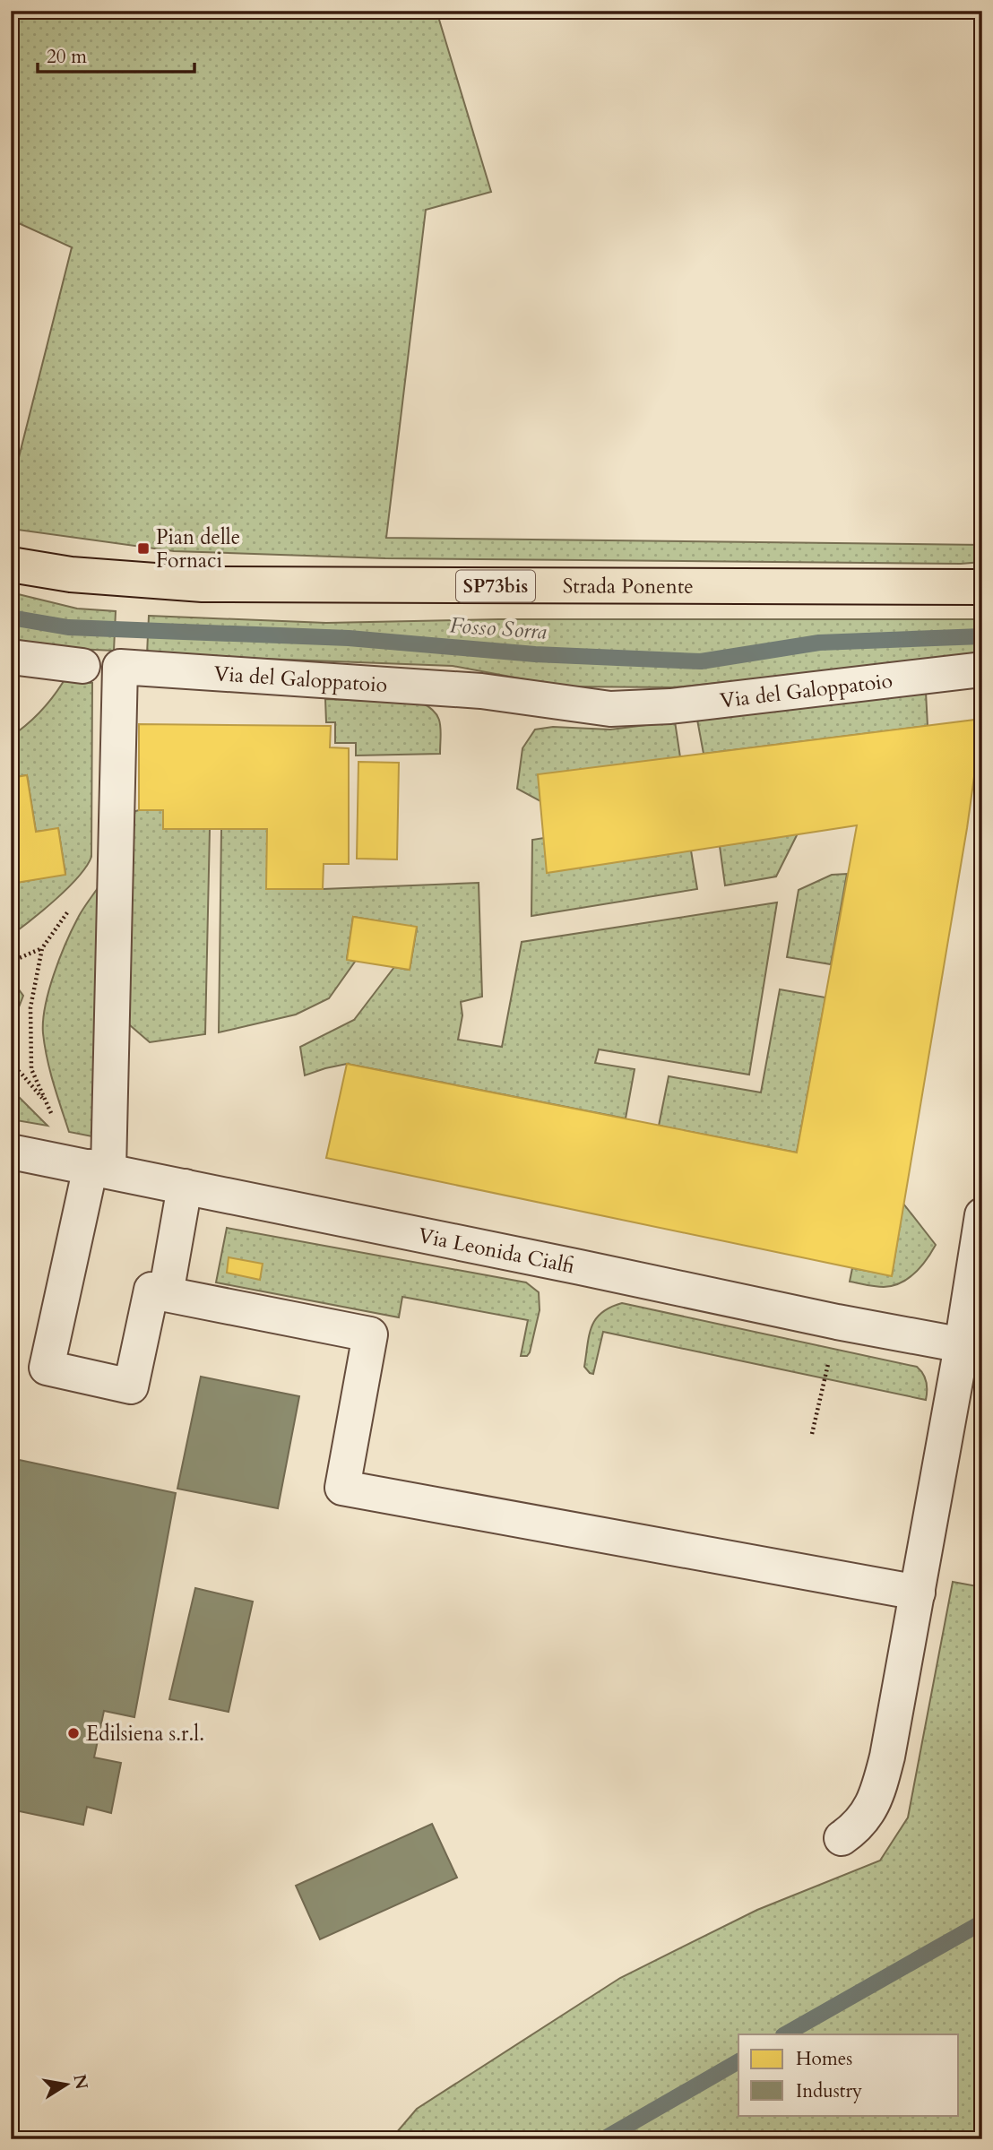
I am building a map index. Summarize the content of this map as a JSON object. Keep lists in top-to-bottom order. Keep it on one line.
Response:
{"streets":{"main road":["SP73bis","Strada Ponente"],"street":["Via del Galoppatoio","Via Leonida Cialfi"]},"crossings":[["Via del Galoppatoio","Via Leonida Cialfi"]],"water":["Fosso Sorra"],"places":{"transit":["Pian delle Fornaci"],"other":["Edilsiena s.r.l."]},"legend":["Homes","Industry"],"scale_bar":"20 m","north":"right"}
